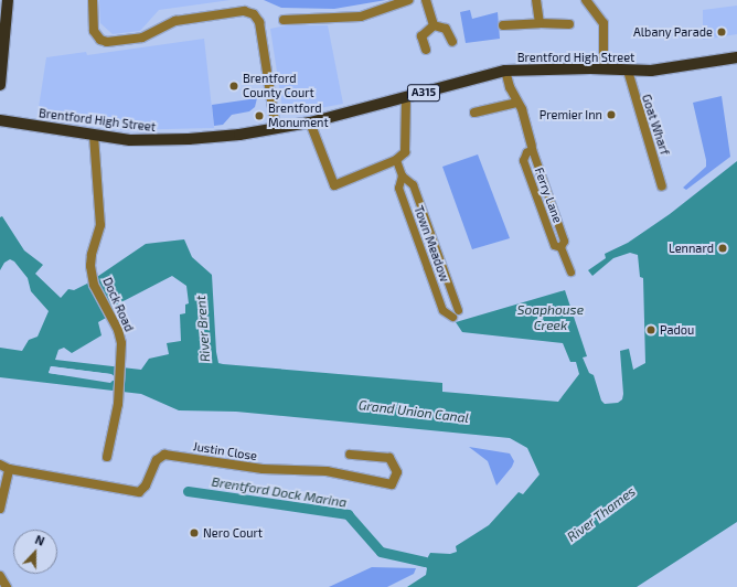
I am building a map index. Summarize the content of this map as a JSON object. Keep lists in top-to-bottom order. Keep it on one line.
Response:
{"streets":{"main road":["Brentford High Street","A315"],"street":["Goat Wharf","Ferry Lane","Town Meadow","Dock Road","Justin Close"]},"crossings":[["Brentford High Street","Goat Wharf"],["Brentford High Street","Ferry Lane"],["Brentford High Street","Dock Road"]],"water":["Soaphouse Creek","River Brent","Grand Union Canal","Brentford Dock Marina","River Thames"],"places":["Albany Parade","Brentford County Court","Premier Inn","Brentford Monument","Lennard","Padou","Nero Court"],"north":"top"}
